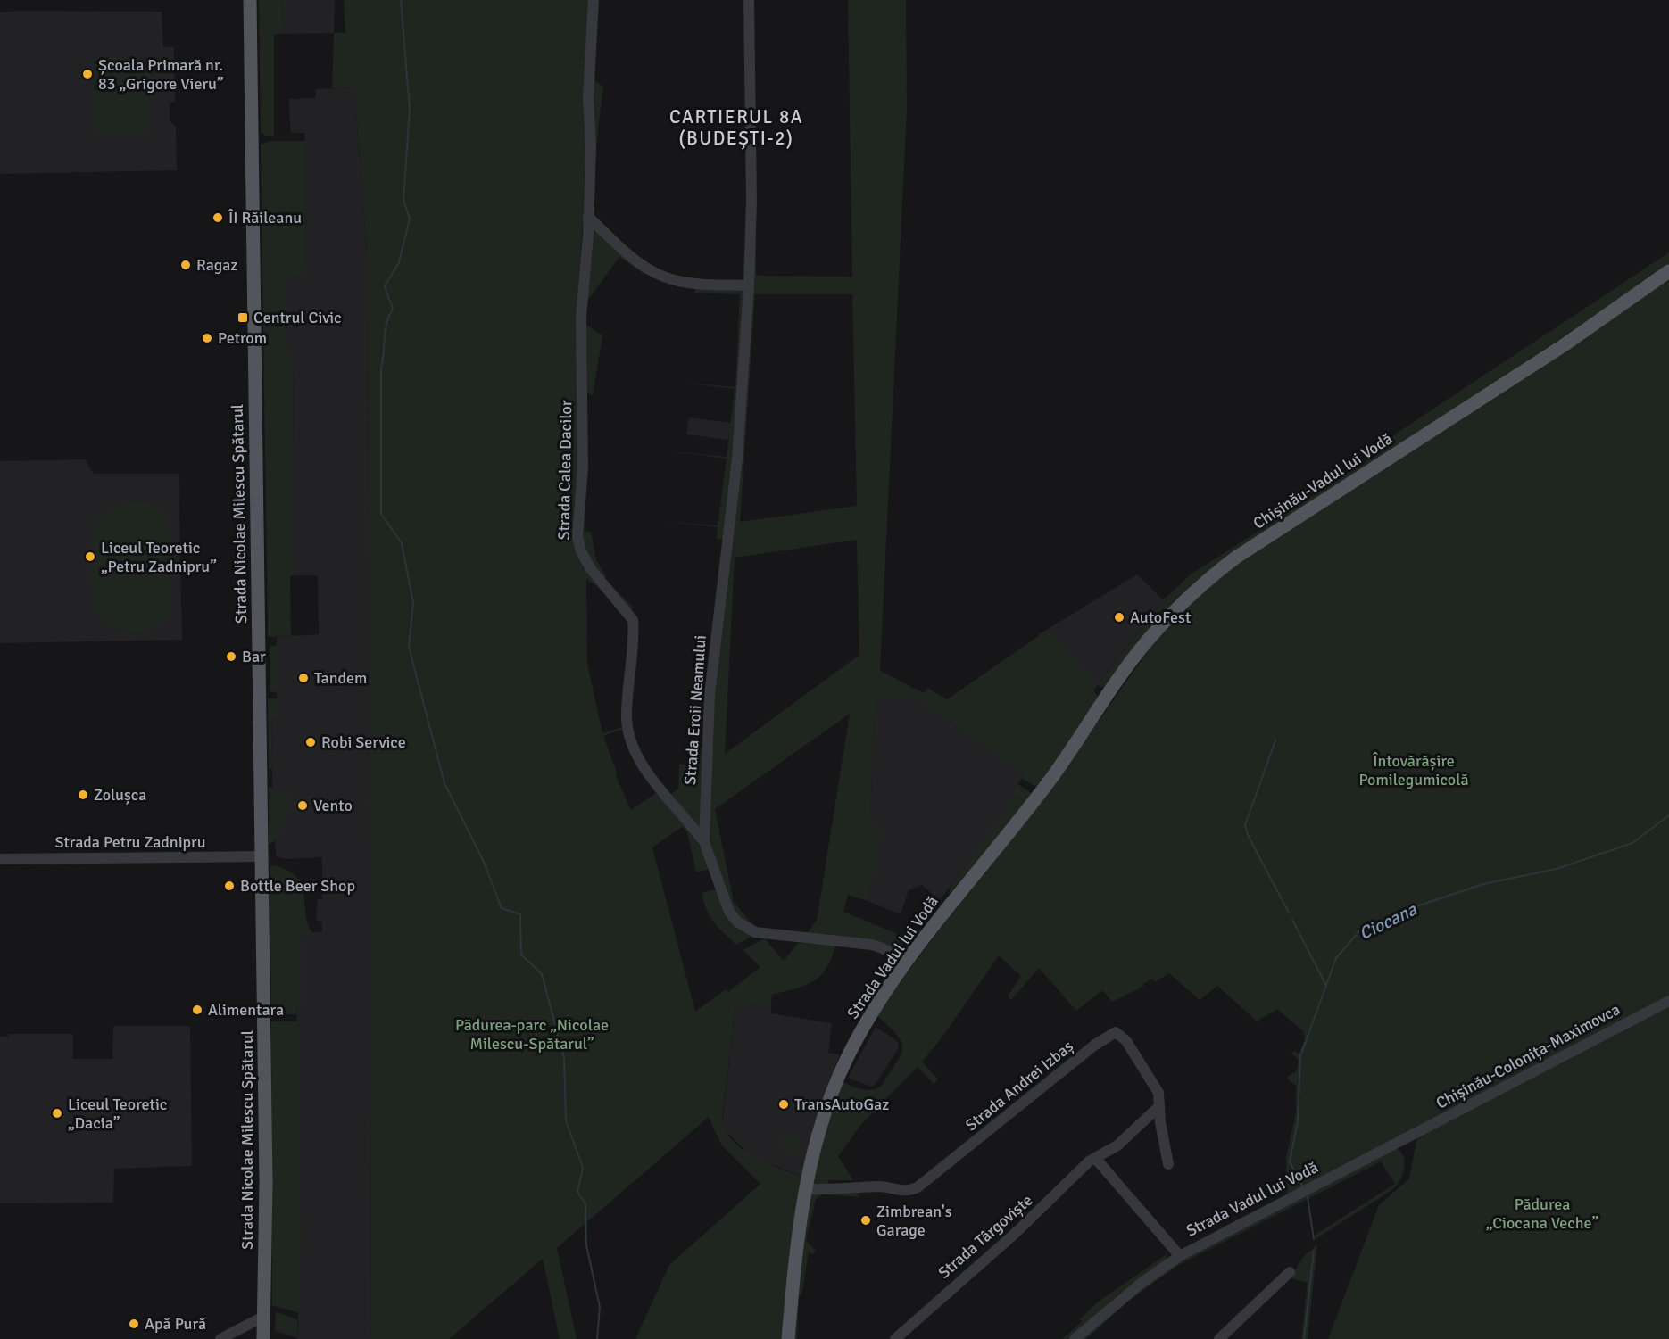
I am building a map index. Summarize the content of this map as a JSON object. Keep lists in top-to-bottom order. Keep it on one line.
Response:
{"streets":{"main road":["Chișinău-Vadul lui Vodă","Strada Nicolae Milescu Spătarul","Strada Vadul lui Vodă"],"street":["Strada Calea Dacilor","Strada Eroii Neamului","Strada Petru Zadnipru","Chișinău-Colonița-Maximovca","Strada Andrei Izbaș","Strada Târgoviște"]},"crossings":[["Strada Calea Dacilor","Strada Eroii Neamului"],["Chișinău-Vadul lui Vodă","Strada Vadul lui Vodă"],["Strada Nicolae Milescu Spătarul","Strada Petru Zadnipru"],["Strada Eroii Neamului","Strada Vadul lui Vodă"],["Strada Vadul lui Vodă","Chișinău-Colonița-Maximovca"],["Strada Vadul lui Vodă","Strada Andrei Izbaș"],["Strada Andrei Izbaș","Strada Târgoviște"]],"districts":["CARTIERUL 8A (BUDEȘTI-2)"],"water":["Ciocana"],"parks":["Întovărășire Pomilegumicolă","Pădurea-parc „Nicolae Milescu-Spătarul”","Pădurea „Ciocana Veche”"],"places":{"other":["Școala Primară nr. 83 „Grigore Vieru”","ÎI Răileanu","Ragaz","Petrom","Liceul Teoretic „Petru Zadnipru”","AutoFest","Bar","Tandem","Robi Service","Zolușca","Vento","Bottle Beer Shop","Alimentara","TransAutoGaz","Liceul Teoretic „Dacia”","Zimbrean's Garage","Apă Pură"],"transit":["Centrul Civic"]}}
